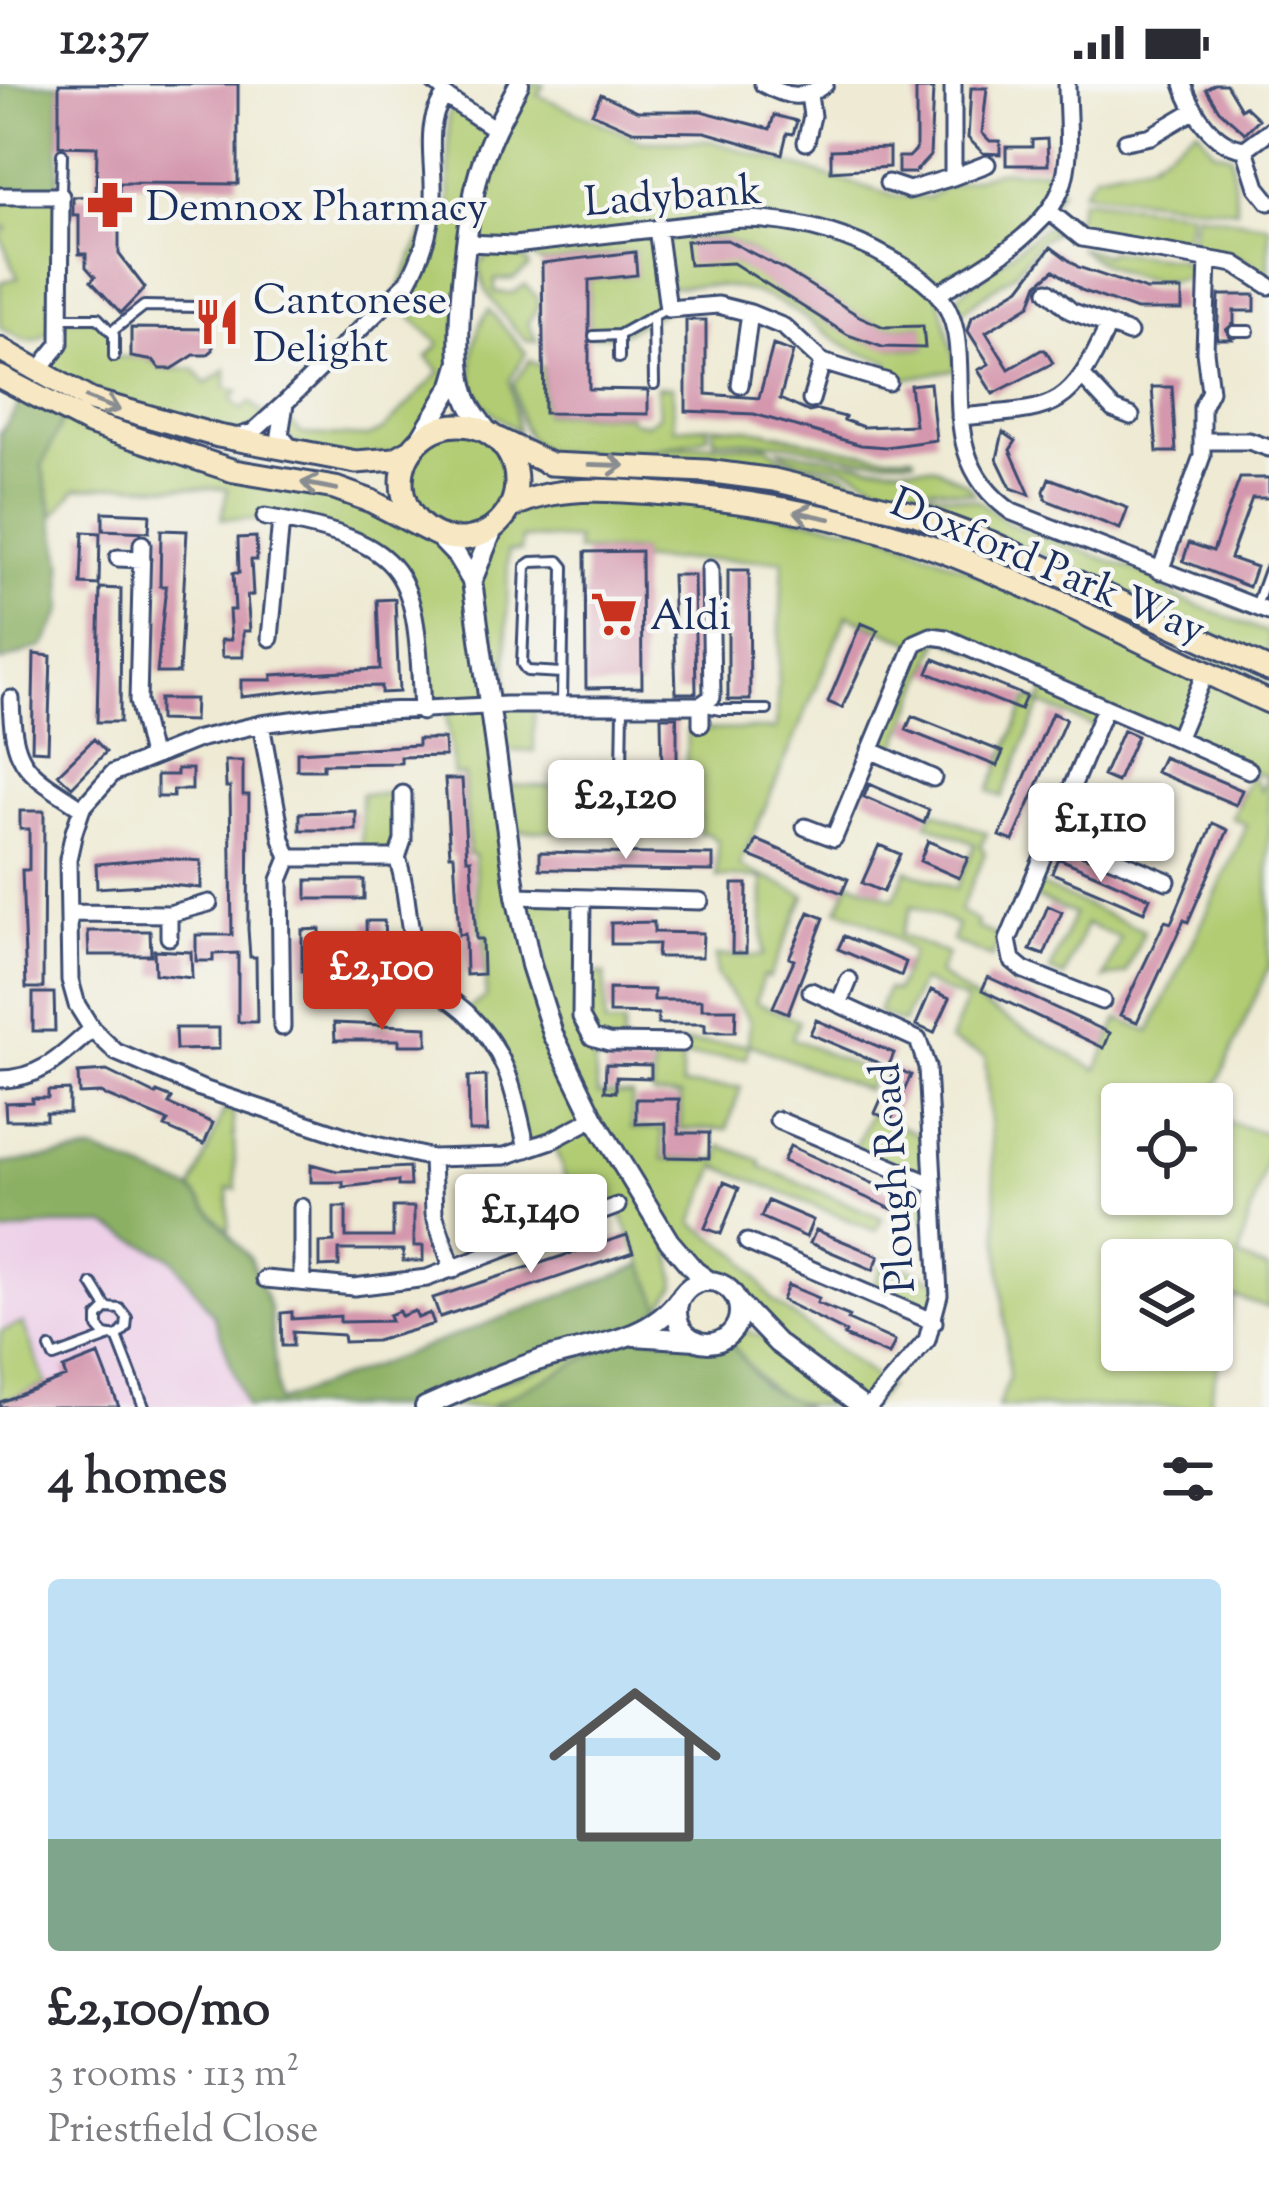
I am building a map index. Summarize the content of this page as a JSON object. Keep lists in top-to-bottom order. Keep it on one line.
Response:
{"streets":{"main road":["Doxford Park Way"],"street":["Ladybank","Plough Road"]},"places":{"pharmacy":["Demnox Pharmacy"],"restaurant":["Cantonese Delight"],"supermarket":["Aldi"]},"page":{"status":"12:37","price":["£2,120","£1,110","£2,100","£1,140"],"heading":"4 homes","list":[{"name":"£2,100/mo","note":"3 rooms · 113 m² · Priestfield Close"}]}}
